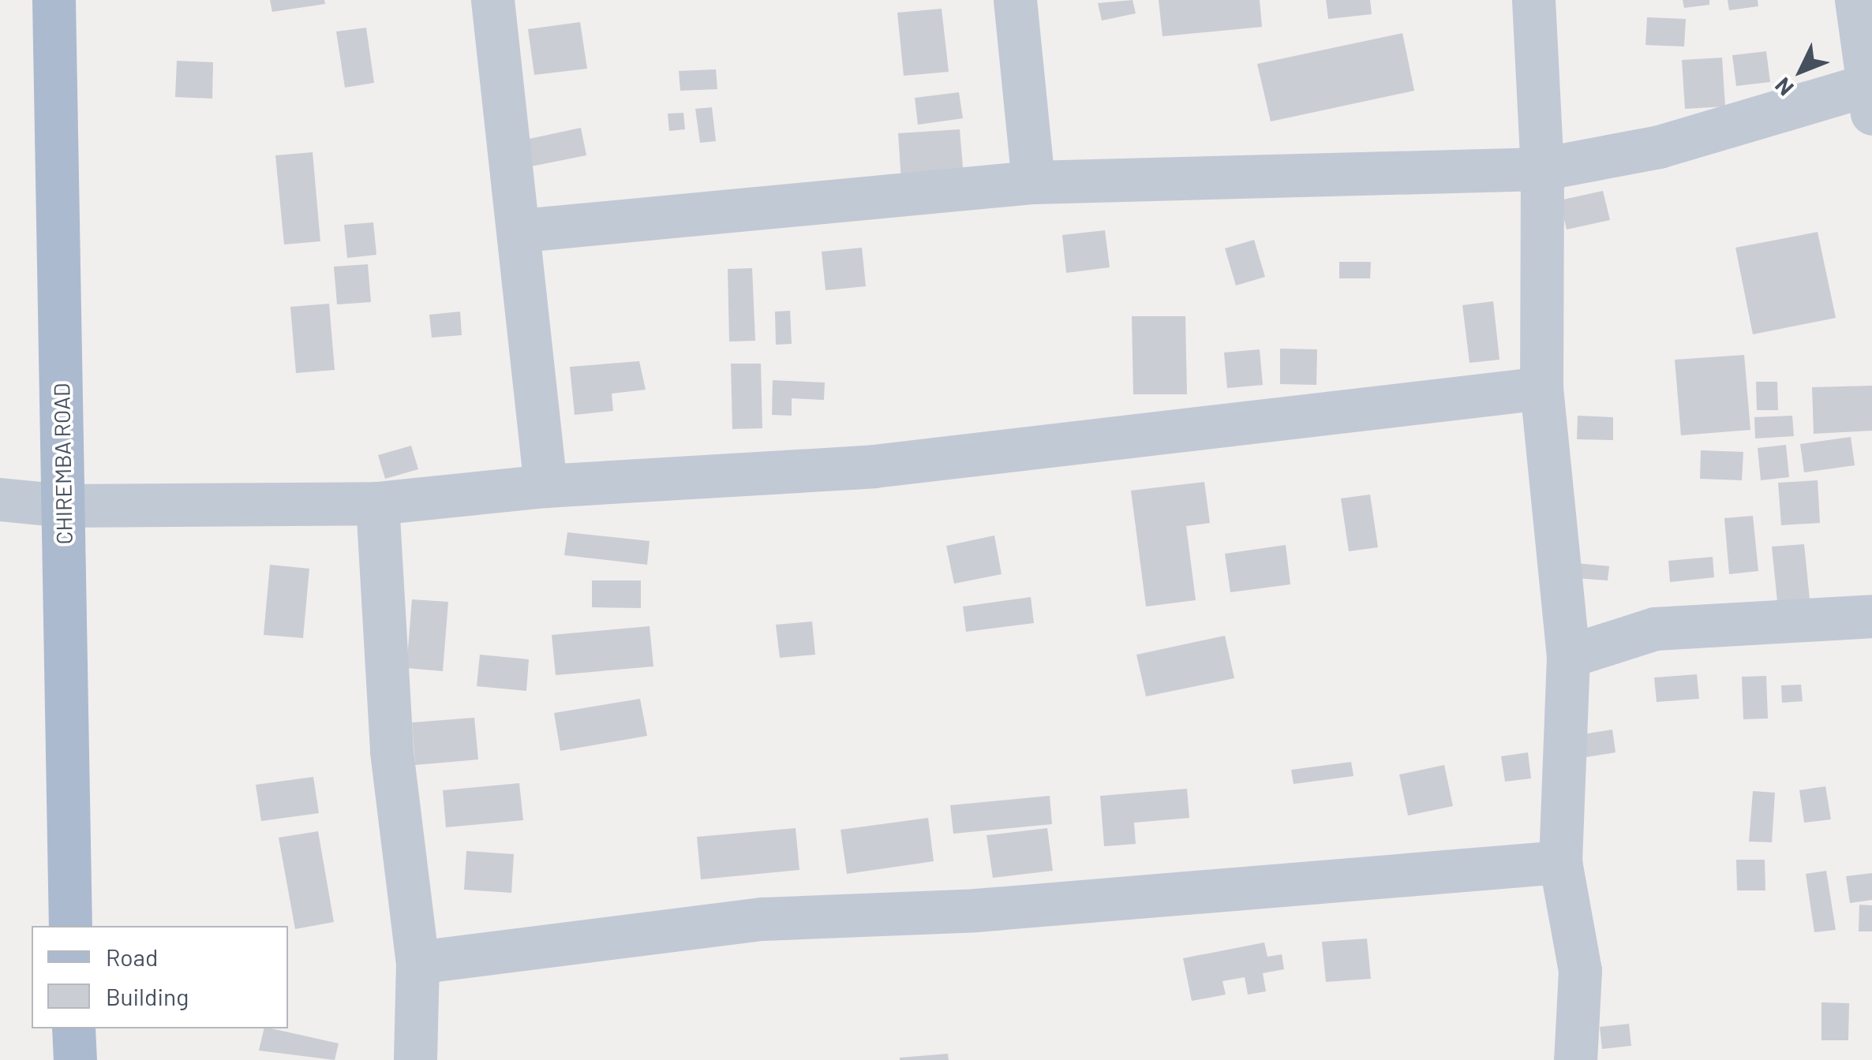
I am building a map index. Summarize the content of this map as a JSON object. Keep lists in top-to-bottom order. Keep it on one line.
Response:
{"streets":{"main road":["CHIREMBA ROAD"]},"legend":["Road","Building"],"north":"bottom left"}
